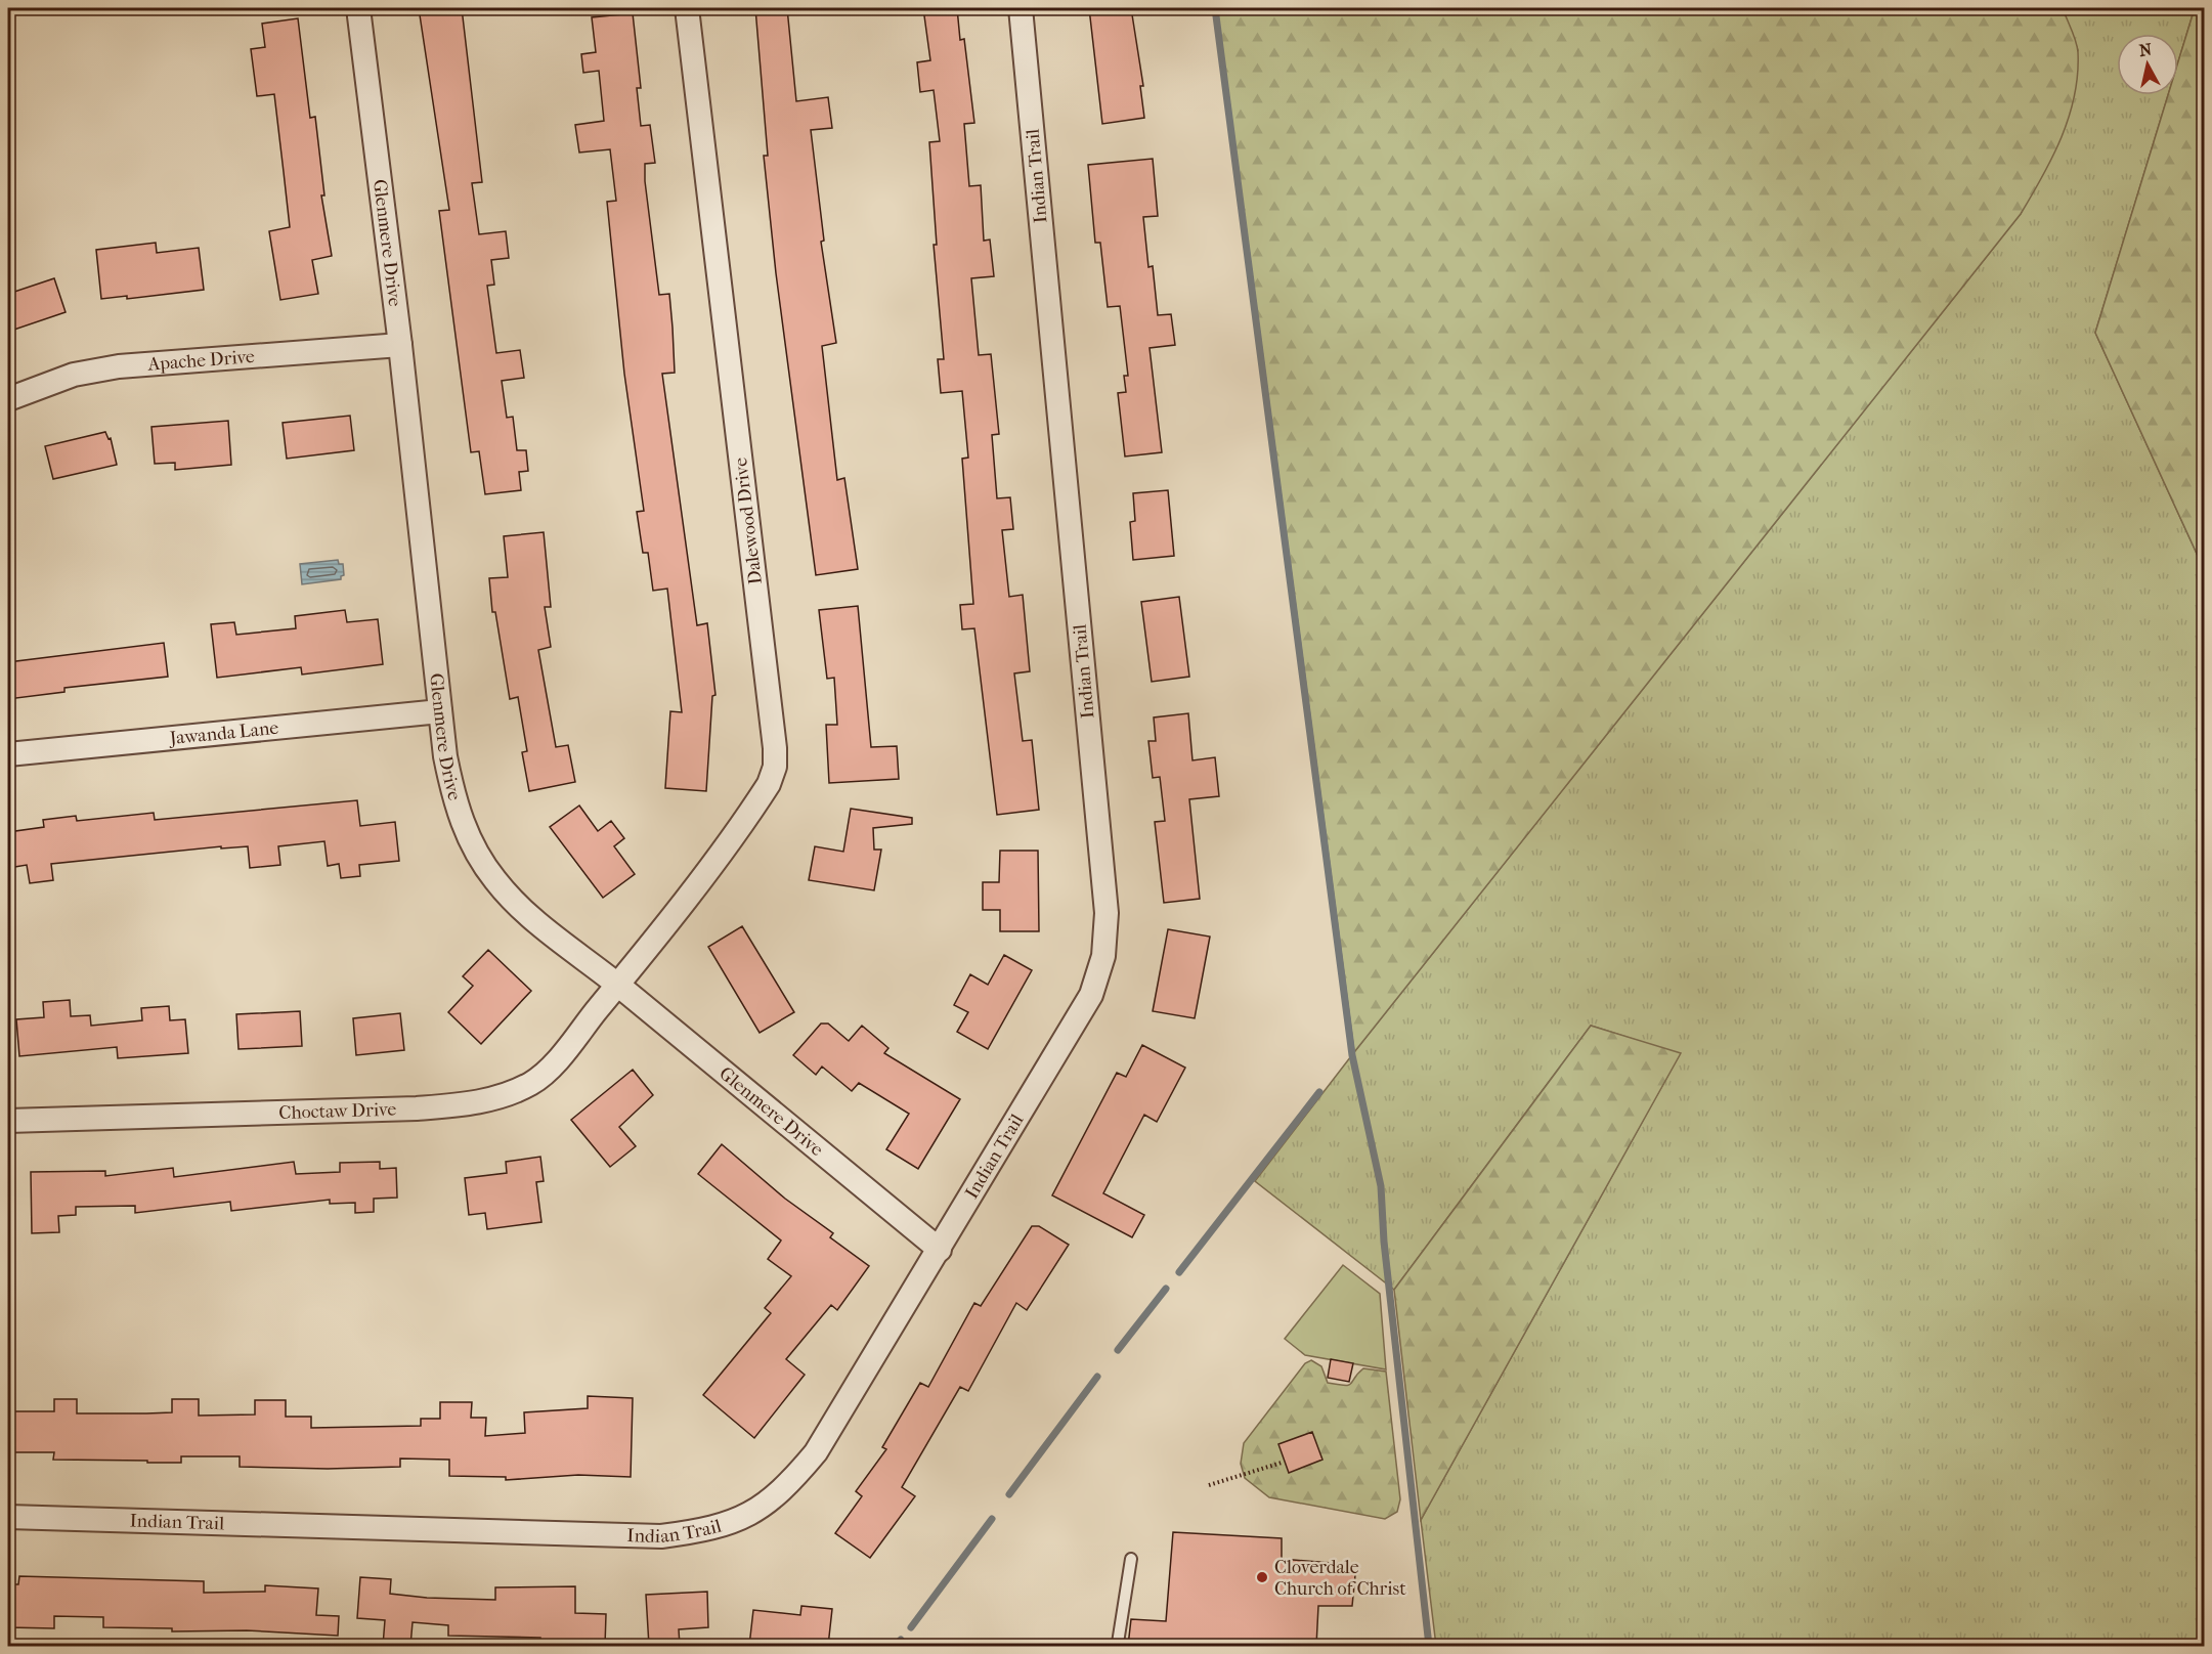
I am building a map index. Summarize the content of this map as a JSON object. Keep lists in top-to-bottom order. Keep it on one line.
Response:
{"streets":{"street":["Indian Trail","Glenmere Drive","Apache Drive","Dalewood Drive","Jawanda Lane","Choctaw Drive"]},"crossings":[["Indian Trail","Glenmere Drive"],["Glenmere Drive","Apache Drive"],["Glenmere Drive","Dalewood Drive"],["Glenmere Drive","Jawanda Lane"],["Glenmere Drive","Choctaw Drive"],["Dalewood Drive","Choctaw Drive"]],"places":["Cloverdale Church of Christ"],"north":"top"}
